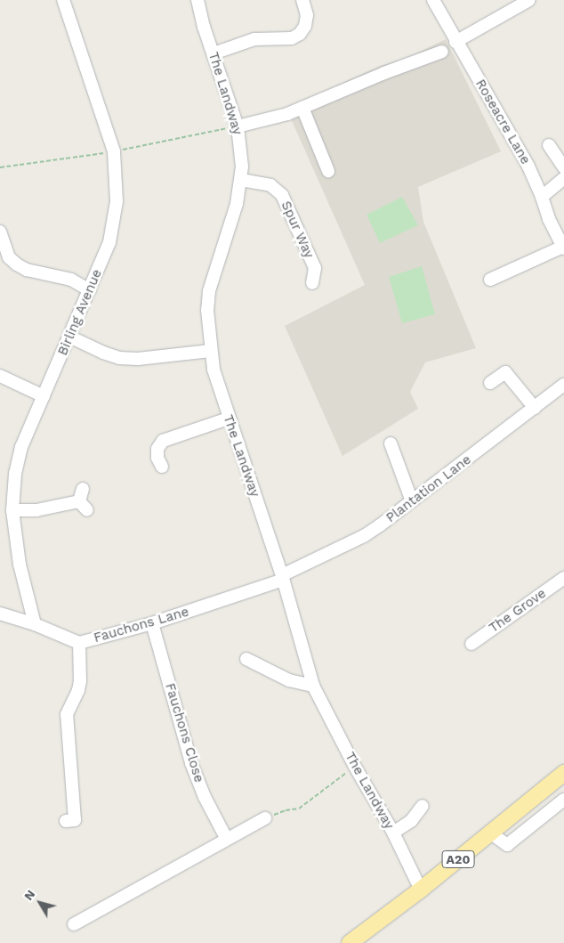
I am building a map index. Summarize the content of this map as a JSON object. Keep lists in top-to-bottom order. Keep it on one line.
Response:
{"streets":{"main road":["A20"],"street":["The Landway","Roseacre Lane","Spur Way","Birling Avenue","Plantation Lane","The Grove","Fauchons Lane","Fauchons Close"]},"crossings":[["The Landway","Spur Way"],["The Landway","Plantation Lane"],["The Landway","Fauchons Lane"],["The Landway","A20"],["Birling Avenue","Fauchons Lane"],["Plantation Lane","Fauchons Lane"],["Fauchons Lane","Fauchons Close"]],"north":"top left"}
